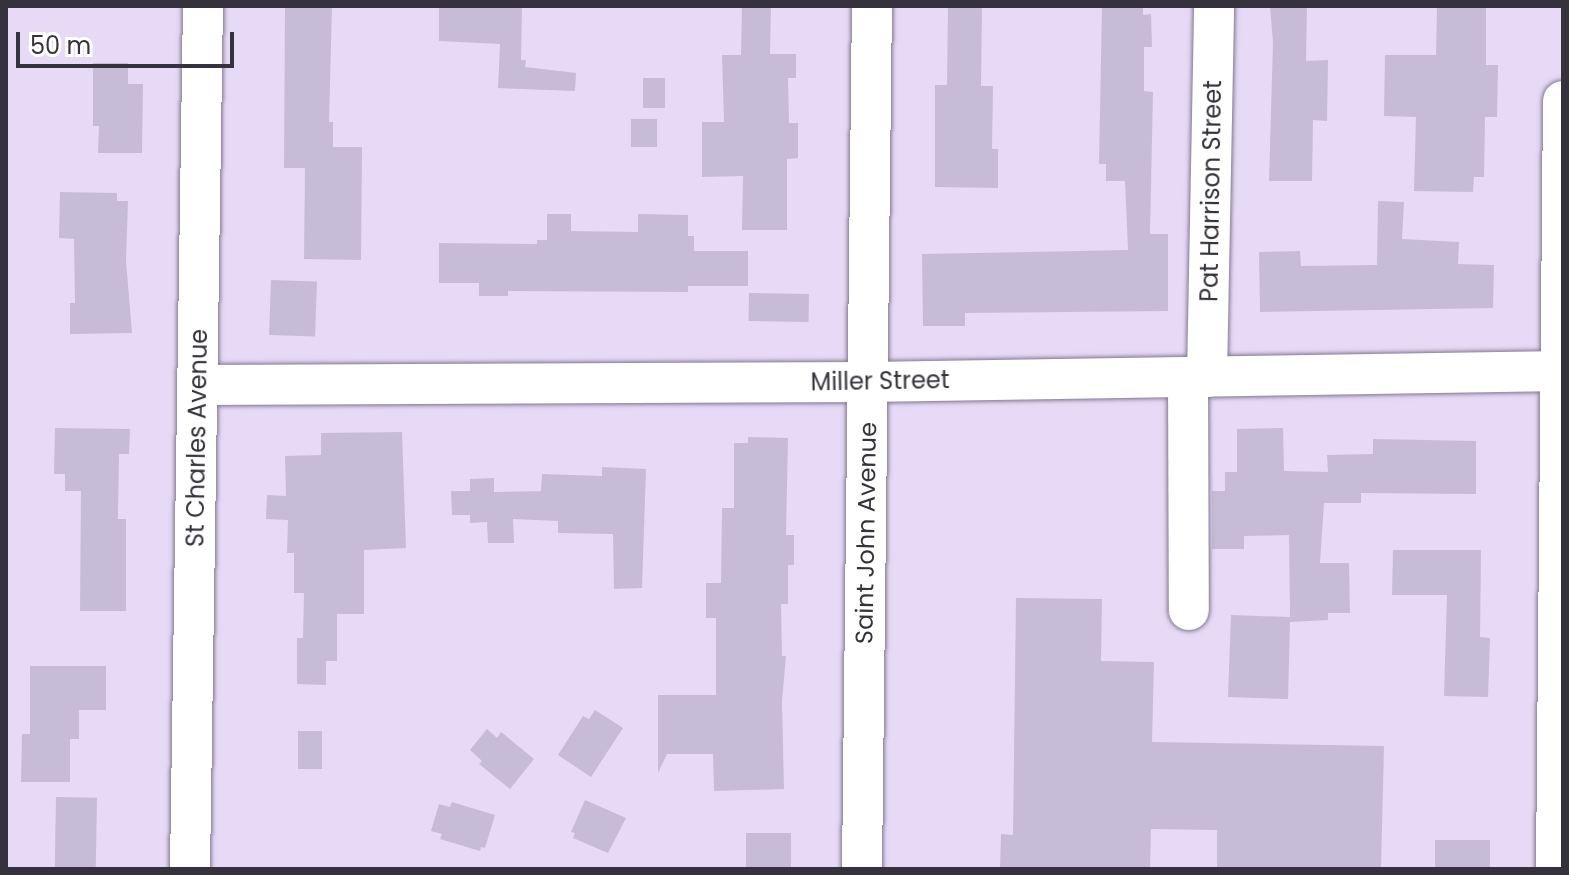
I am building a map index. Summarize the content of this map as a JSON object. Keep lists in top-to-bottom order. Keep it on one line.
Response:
{"streets":{"street":["Pat Harrison Street","Miller Street","St Charles Avenue","Saint John Avenue"]},"crossings":[["Pat Harrison Street","Miller Street"],["Miller Street","St Charles Avenue"],["Miller Street","Saint John Avenue"]],"scale_bar":"50 m"}
